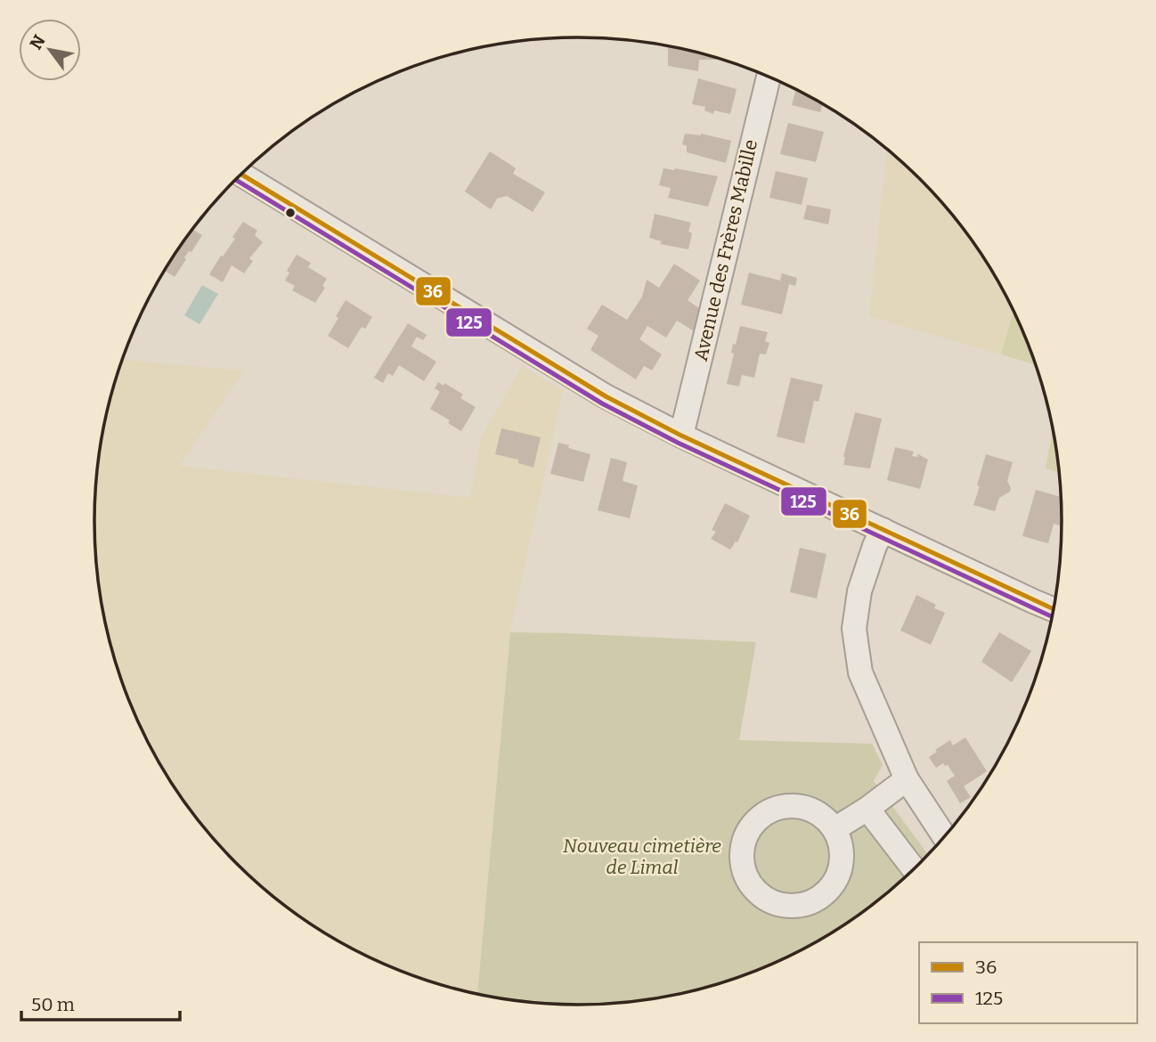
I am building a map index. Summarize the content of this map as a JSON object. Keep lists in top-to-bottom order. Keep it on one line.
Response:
{"streets":{"street":["Avenue des Frères Mabille"]},"parks":["Nouveau cimetière de Limal"],"lines":["transit line 36","transit line 125"],"legend":["36","125"],"scale_bar":"50 m","north":"top left"}
